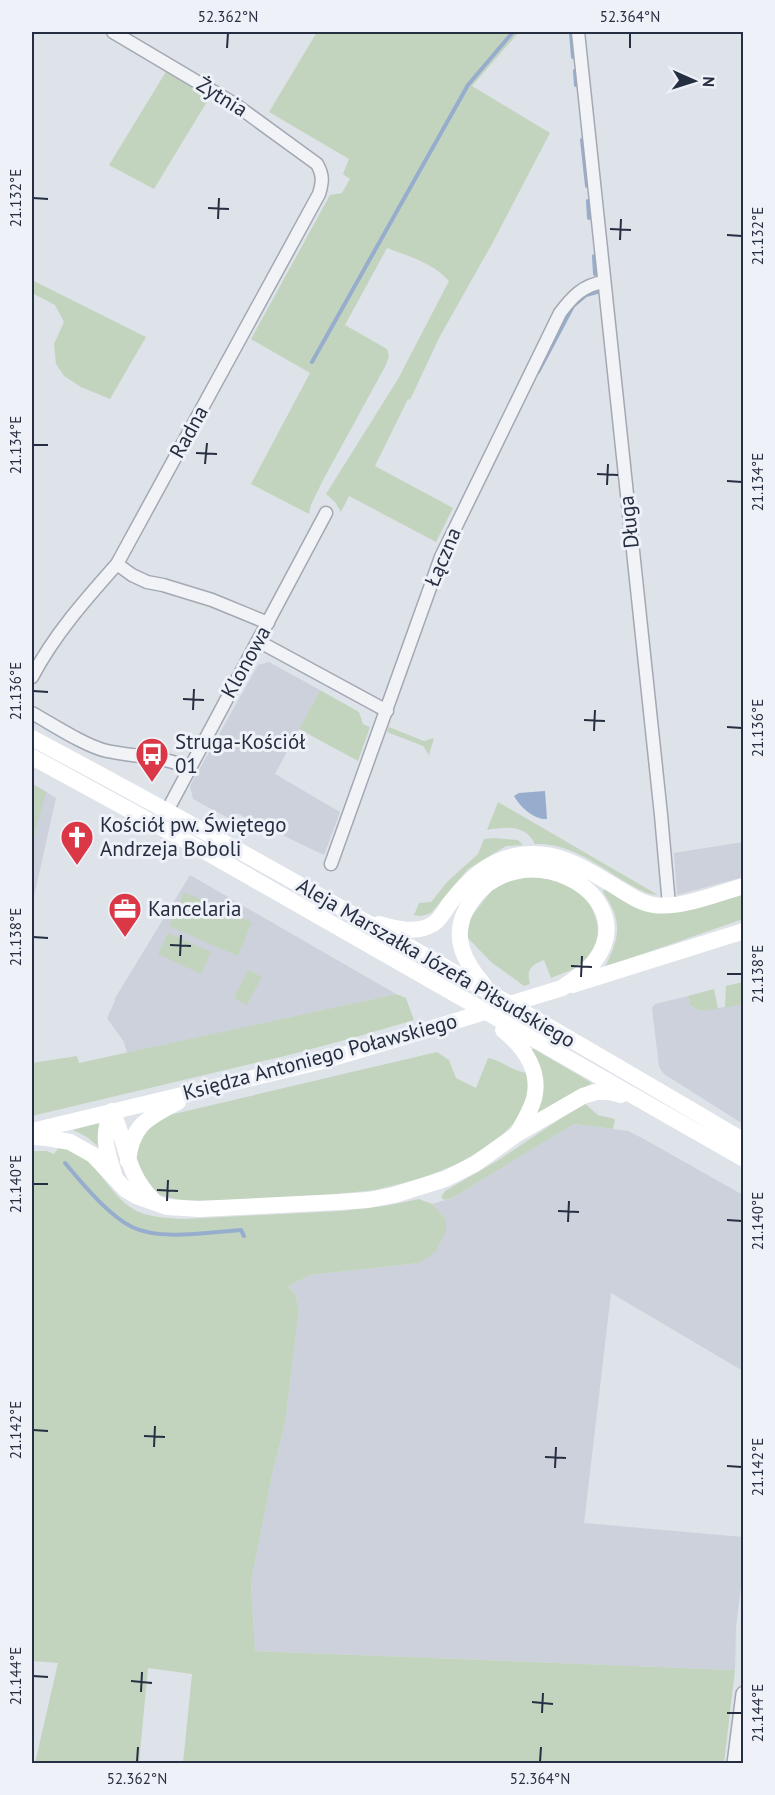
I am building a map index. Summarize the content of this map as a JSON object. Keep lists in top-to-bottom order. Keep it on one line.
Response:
{"streets":{"main road":["Aleja Marszałka Józefa Piłsudskiego","Księdza Antoniego Poławskiego"],"street":["Żytnia","Radna","Długa","Łączna","Klonowa"]},"crossings":[["Żytnia","Radna"],["Długa","Łączna"],["Klonowa","Aleja Marszałka Józefa Piłsudskiego"]],"places":{"bus stop":["Struga-Kościół 01"],"church":["Kościół pw. Świętego Andrzeja Boboli"],"office":["Kancelaria"]},"north":"right","coordinates":["52.362°N","52.364°N","21.132°E","21.134°E","21.136°E","21.138°E","21.140°E","21.142°E","21.144°E"]}
